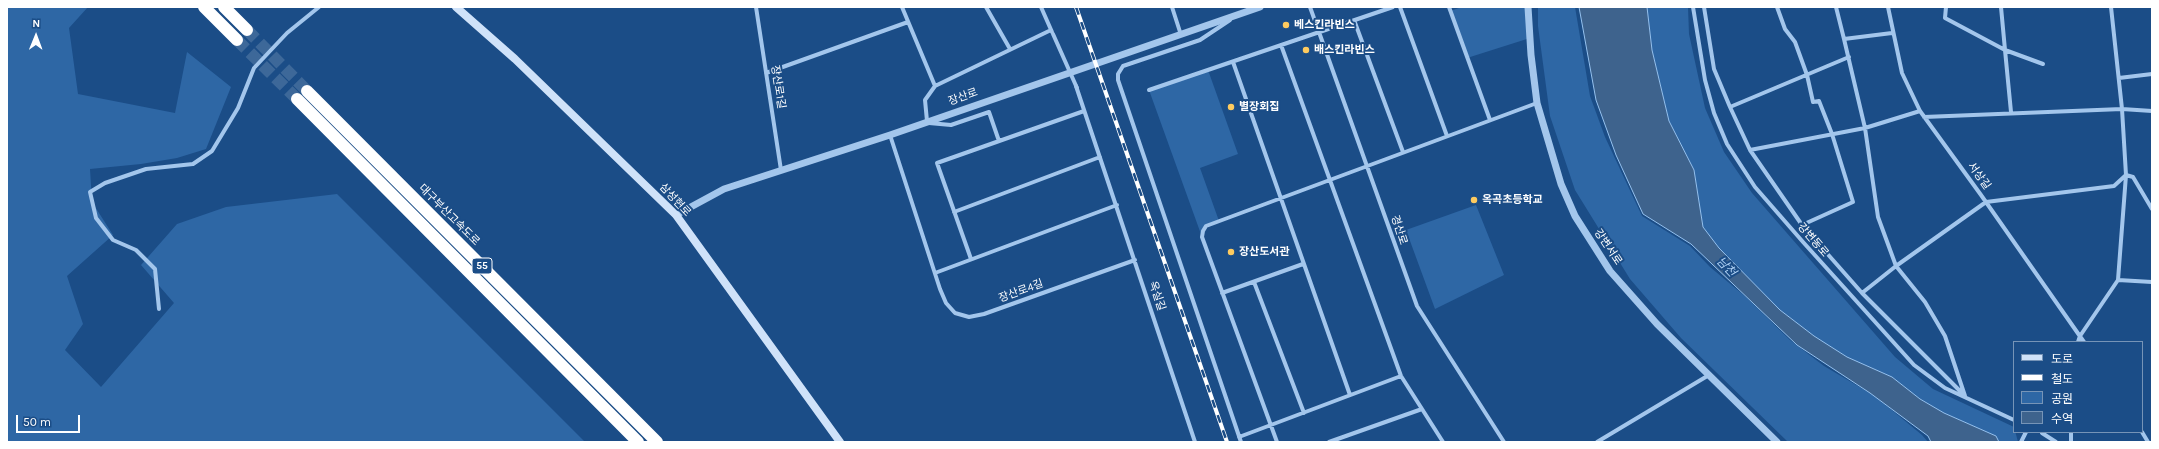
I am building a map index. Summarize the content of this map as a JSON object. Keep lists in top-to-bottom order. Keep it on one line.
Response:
{"streets":{"highway":["대구부산고속도로","55"],"main road":["삼성현로"],"street":["장산로1길","장산로","서상길","경산로","강변동로","강변서로","장산로4길","옥실길"]},"crossings":[["장산로1길","장산로"],["장산로","삼성현로"],["장산로","장산로4길"],["장산로4길","옥실길"]],"water":["남천"],"places":["베스킨라빈스","배스킨라빈스","별장회집","옥곡초등학교","장산도서관"],"legend":["도로","철도","공원","수역"],"scale_bar":"50 m","north":"top"}
